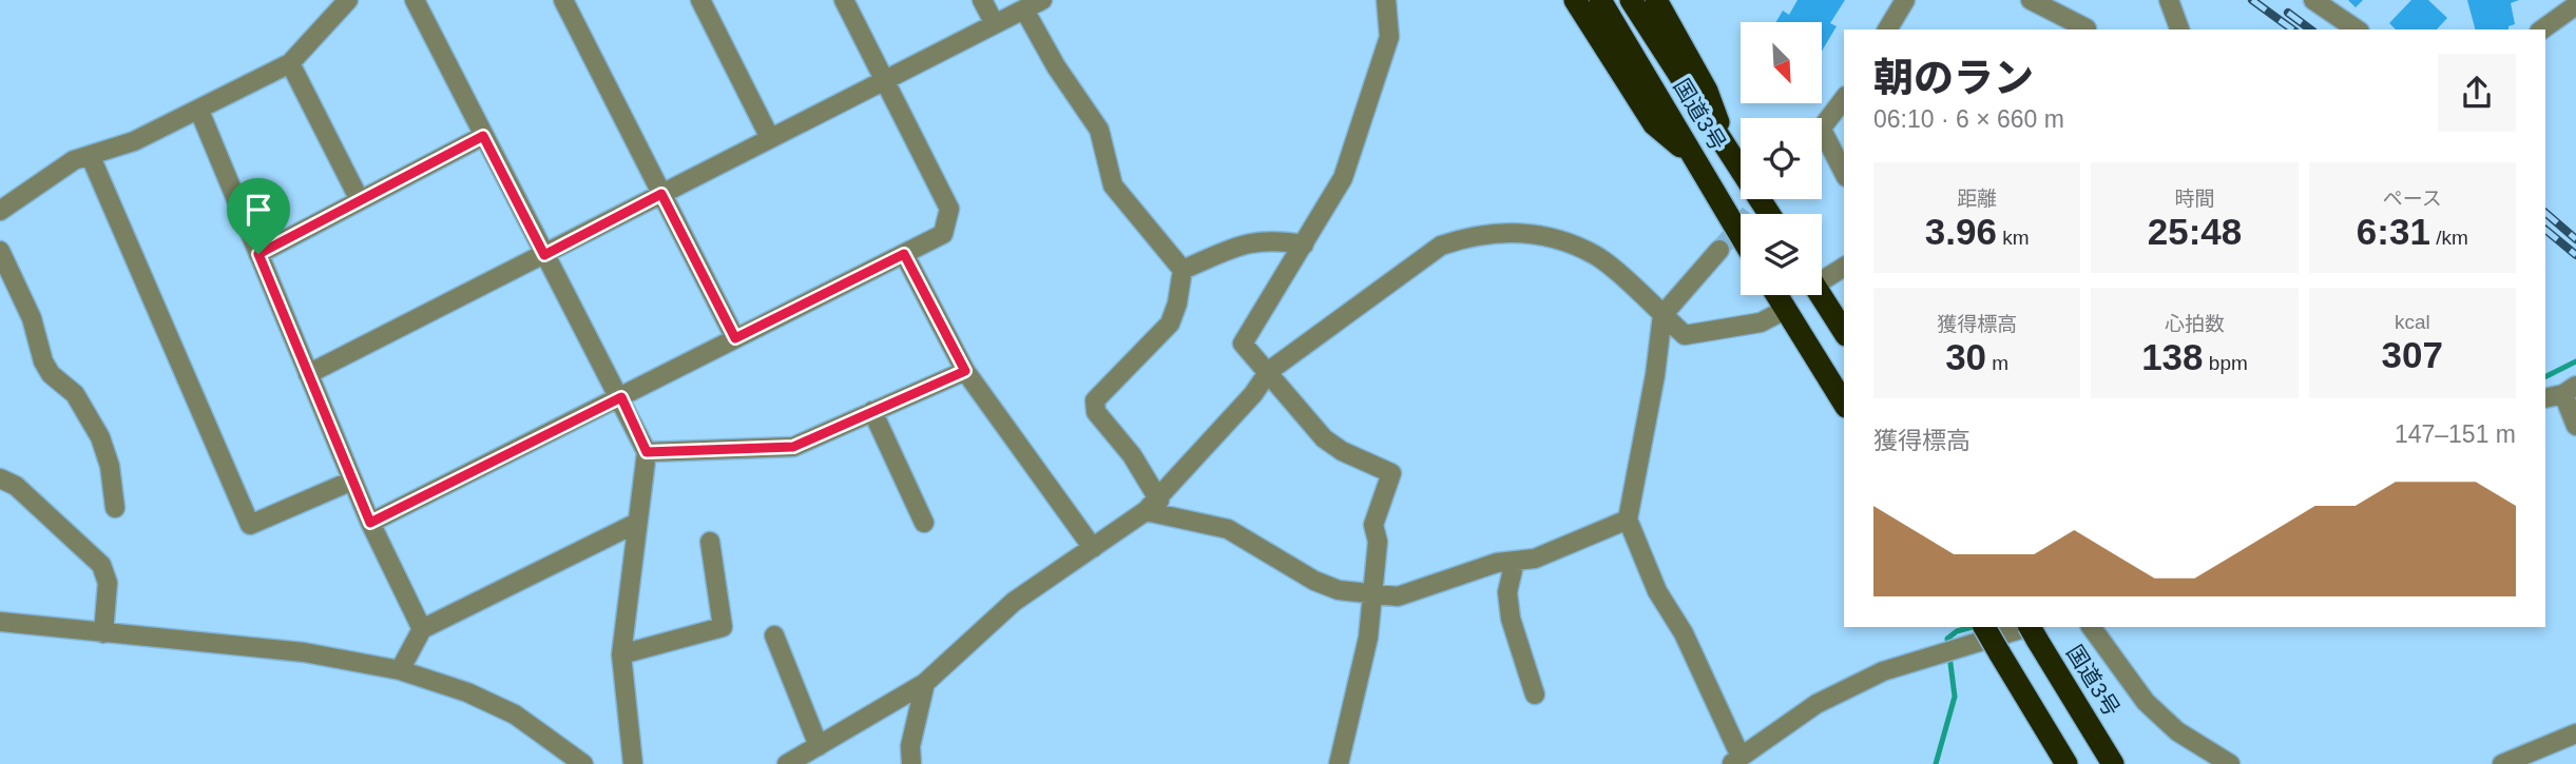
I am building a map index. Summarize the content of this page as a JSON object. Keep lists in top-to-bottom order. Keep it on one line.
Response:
{"streets":{"highway":["国道3号"]},"north":"bottom right","page":{"heading":["朝のラン","06:10 · 6 × 660 m"],"stats":[["距離","3.96 km"],["時間","25:48"],["ペース","6:31 /km"],["獲得標高","30 m"],["心拍数","138 bpm"],["kcal","307"]],"chart":["獲得標高","147–151 m"]}}
